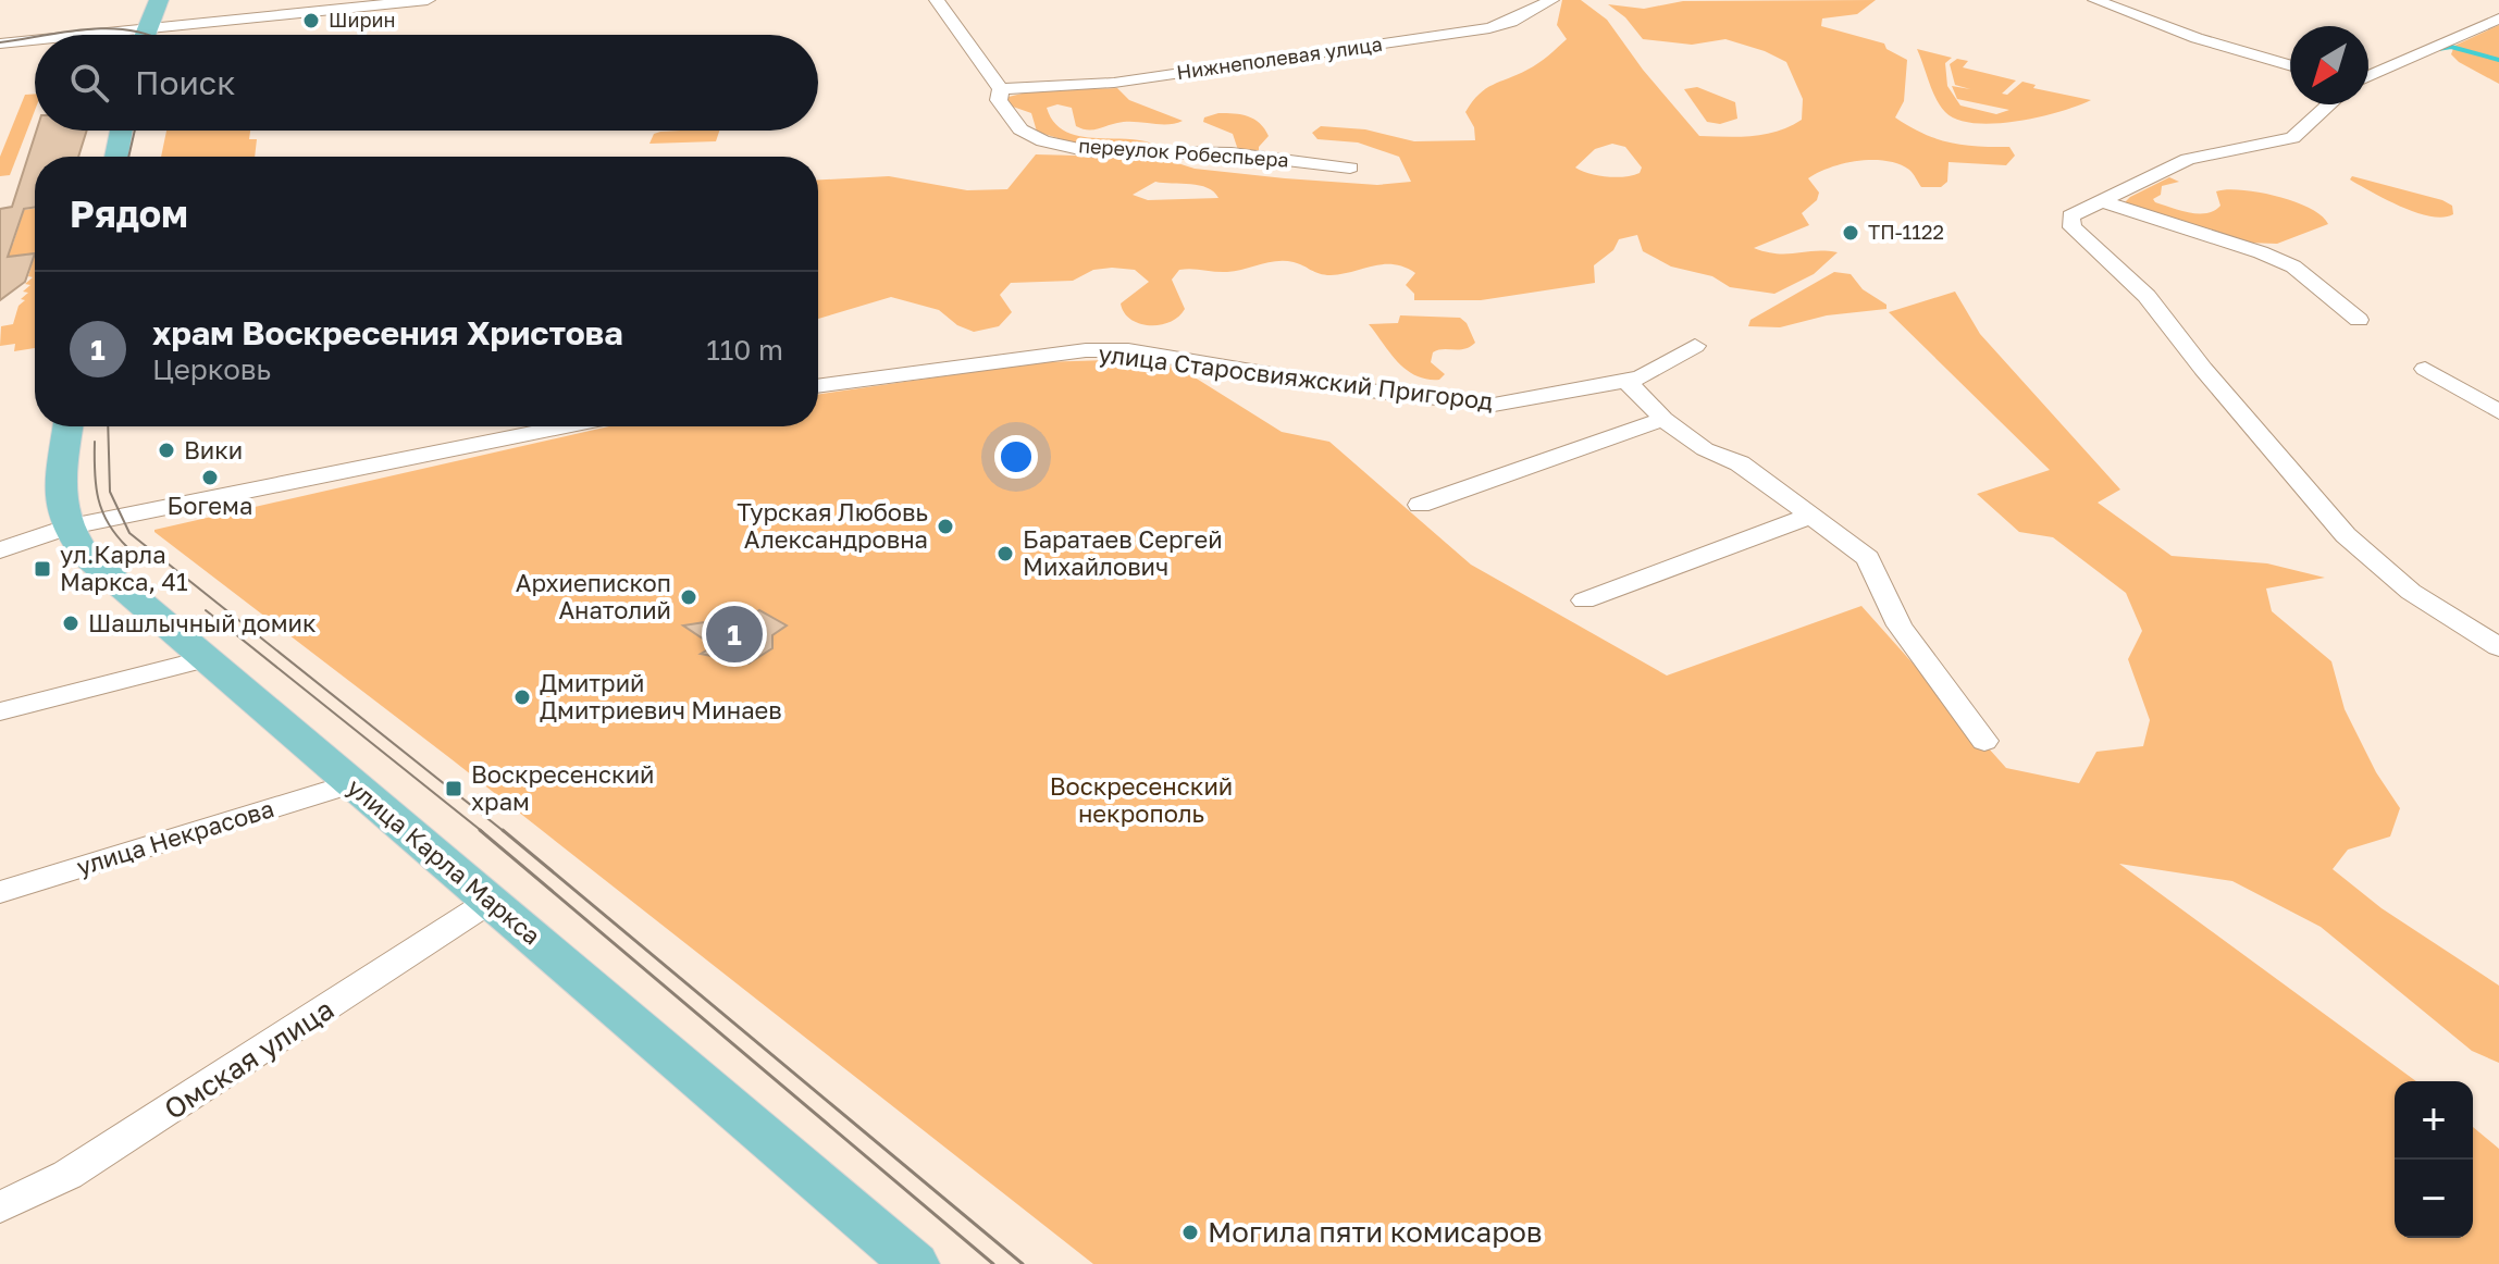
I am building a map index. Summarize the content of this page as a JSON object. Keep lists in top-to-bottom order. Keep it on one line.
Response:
{"streets":{"main road":["улица Карла Маркса"],"street":["Нижнеполевая улица","переулок Робеспьера","улица Старосвияжский Пригород","улица Некрасова","Омская улица"]},"crossings":[["Нижнеполевая улица","переулок Робеспьера"],["улица Некрасова","улица Карла Маркса"],["улица Карла Маркса","Омская улица"]],"parks":["Воскресенский некрополь"],"places":{"other":["Ширин","ТП-1122","Вики","Богема","Турская Любовь Александровна","Баратаев Сергей Михайлович","Архиепископ Анатолий","Шашлычный домик","Дмитрий Дмитриевич Минаев","Могила пяти комисаров"],"transit":["ул.Карла Маркса, 41","Воскресенский храм"]},"north":"bottom left","page":{"search":"Поиск","heading":"Рядом","list":[{"mark":"1","name":"храм Воскресения Христова","note":"Церковь","value":"110 m"}],"pins":"1","map_buttons":["+","−"]}}
